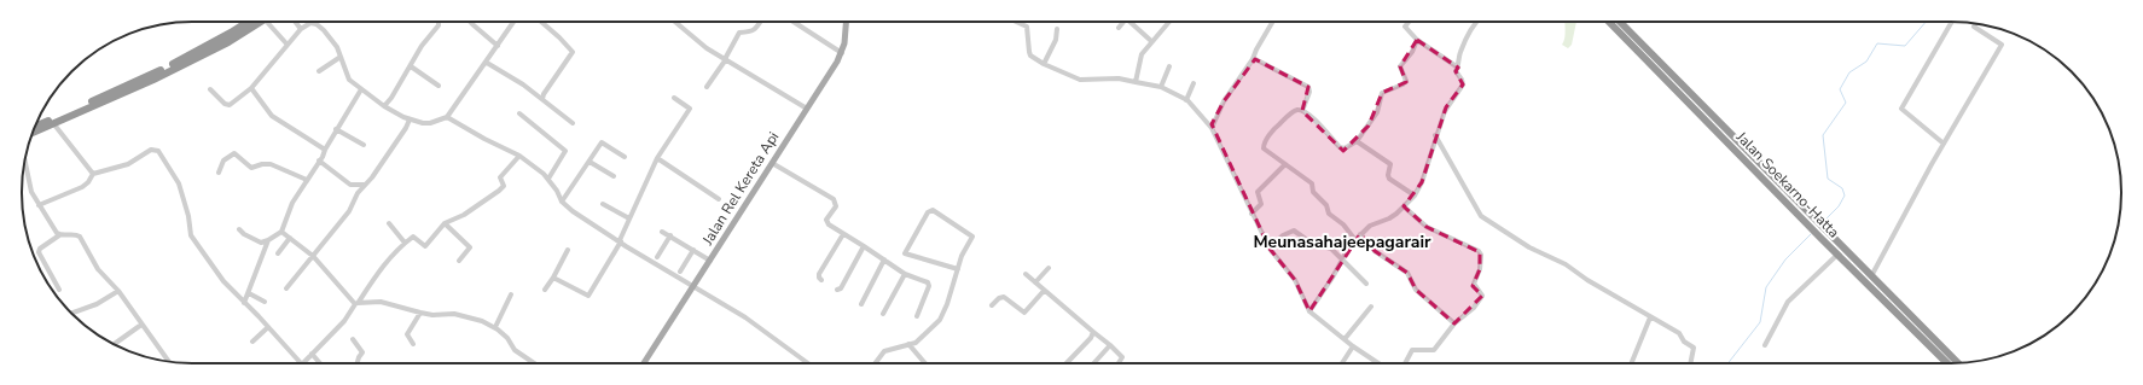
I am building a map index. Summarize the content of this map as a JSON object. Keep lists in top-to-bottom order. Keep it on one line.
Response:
{"streets":{"highway":["Jalan Soekarno-Hatta"],"main road":["Jalan Rel Kereta Api"]},"districts":["Meunasahajeepagarair"]}
